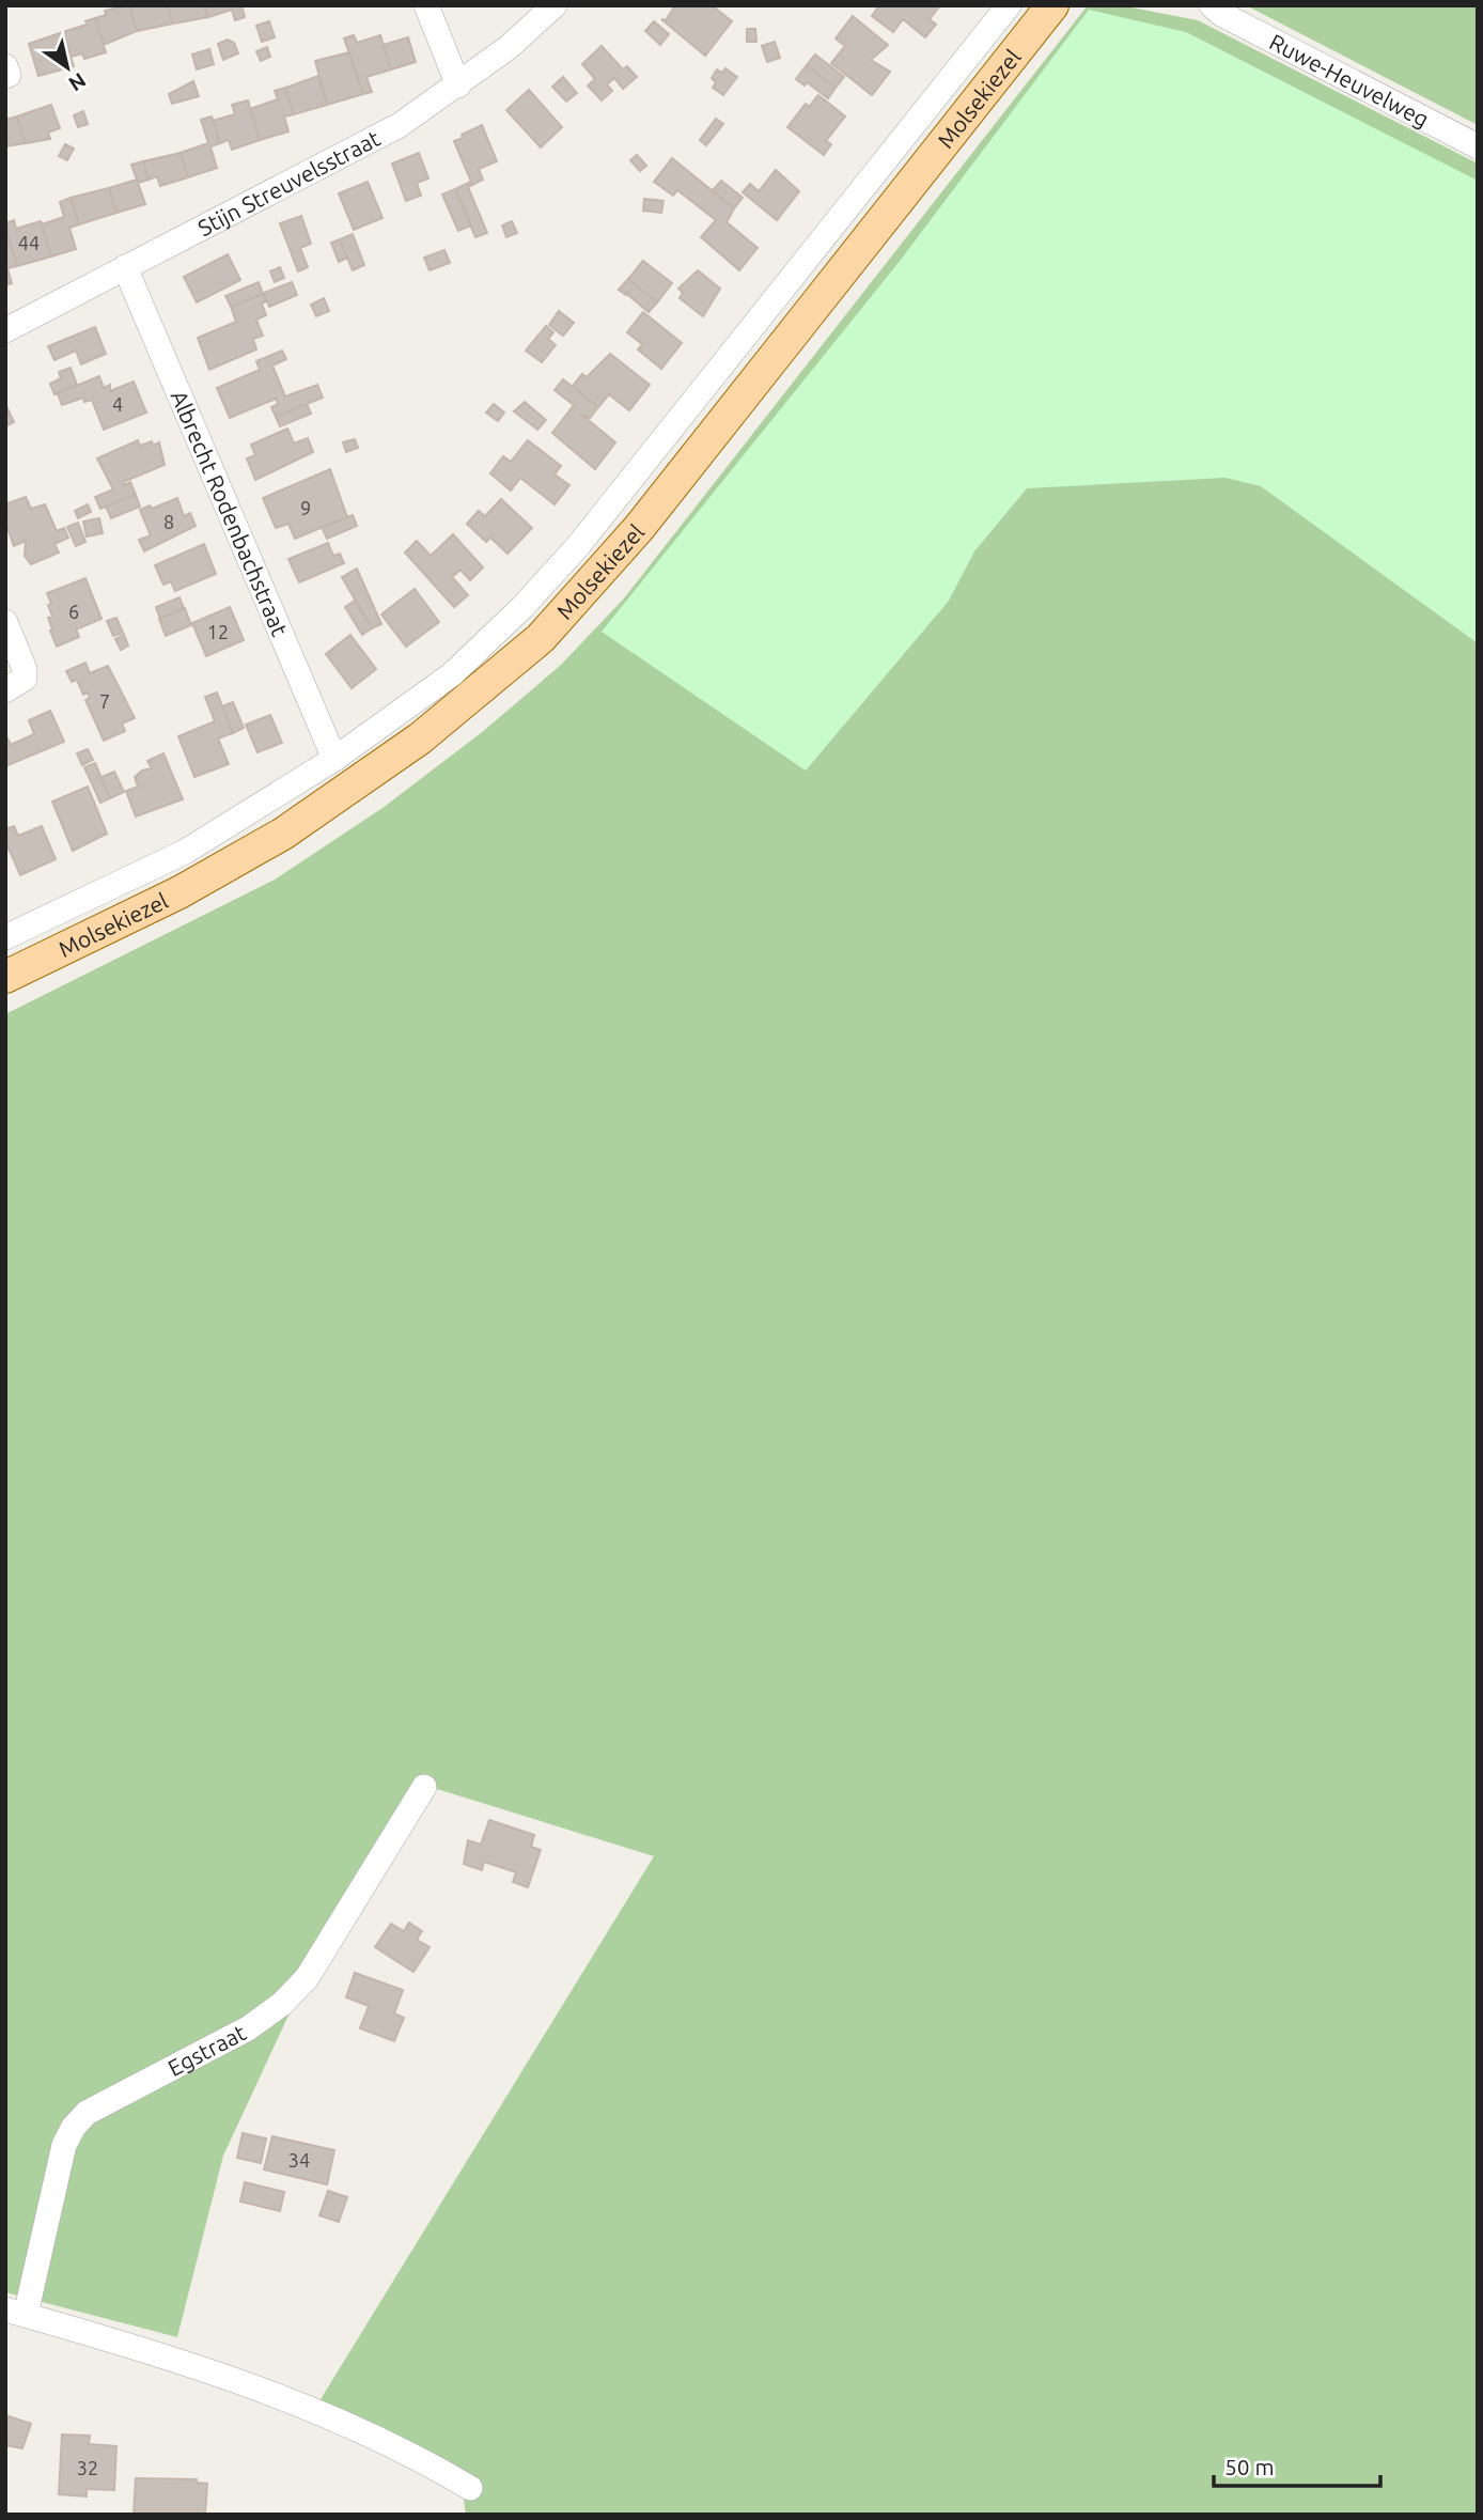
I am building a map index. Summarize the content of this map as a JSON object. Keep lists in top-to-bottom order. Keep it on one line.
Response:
{"streets":{"main road":["Molsekiezel"],"street":["Ruwe-Heuvelweg","Stijn Streuvelsstraat","Albrecht Rodenbachstraat","Egstraat"]},"crossings":[["Molsekiezel","Albrecht Rodenbachstraat"],["Stijn Streuvelsstraat","Albrecht Rodenbachstraat"]],"house_numbers":["44","4","9","8","6","12","7","34","32"],"scale_bar":"50 m","north":"bottom right"}
